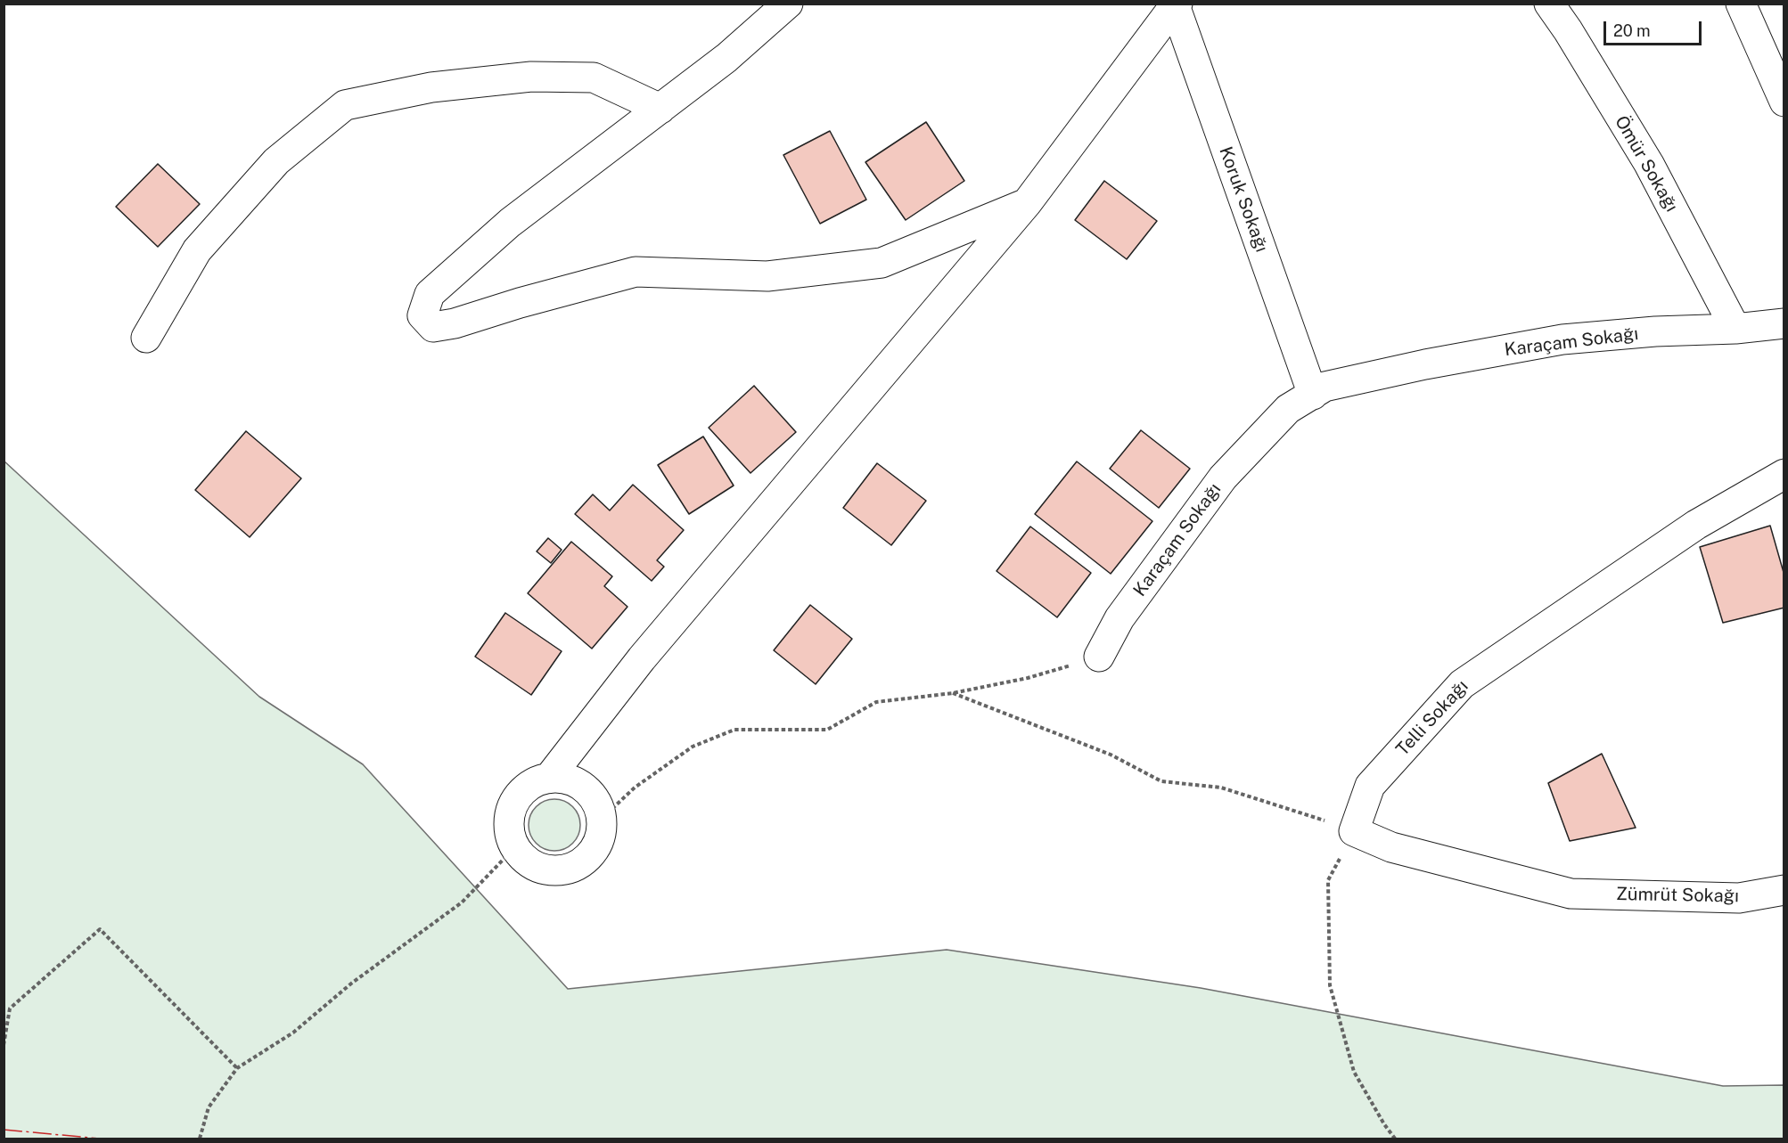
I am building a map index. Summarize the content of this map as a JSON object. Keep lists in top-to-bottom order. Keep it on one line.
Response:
{"streets":{"street":["Ömür Sokağı","Koruk Sokağı","Karaçam Sokağı","Telli Sokağı","Zümrüt Sokağı"]},"crossings":[["Ömür Sokağı","Karaçam Sokağı"],["Koruk Sokağı","Karaçam Sokağı"],["Telli Sokağı","Zümrüt Sokağı"]],"scale_bar":"20 m"}
